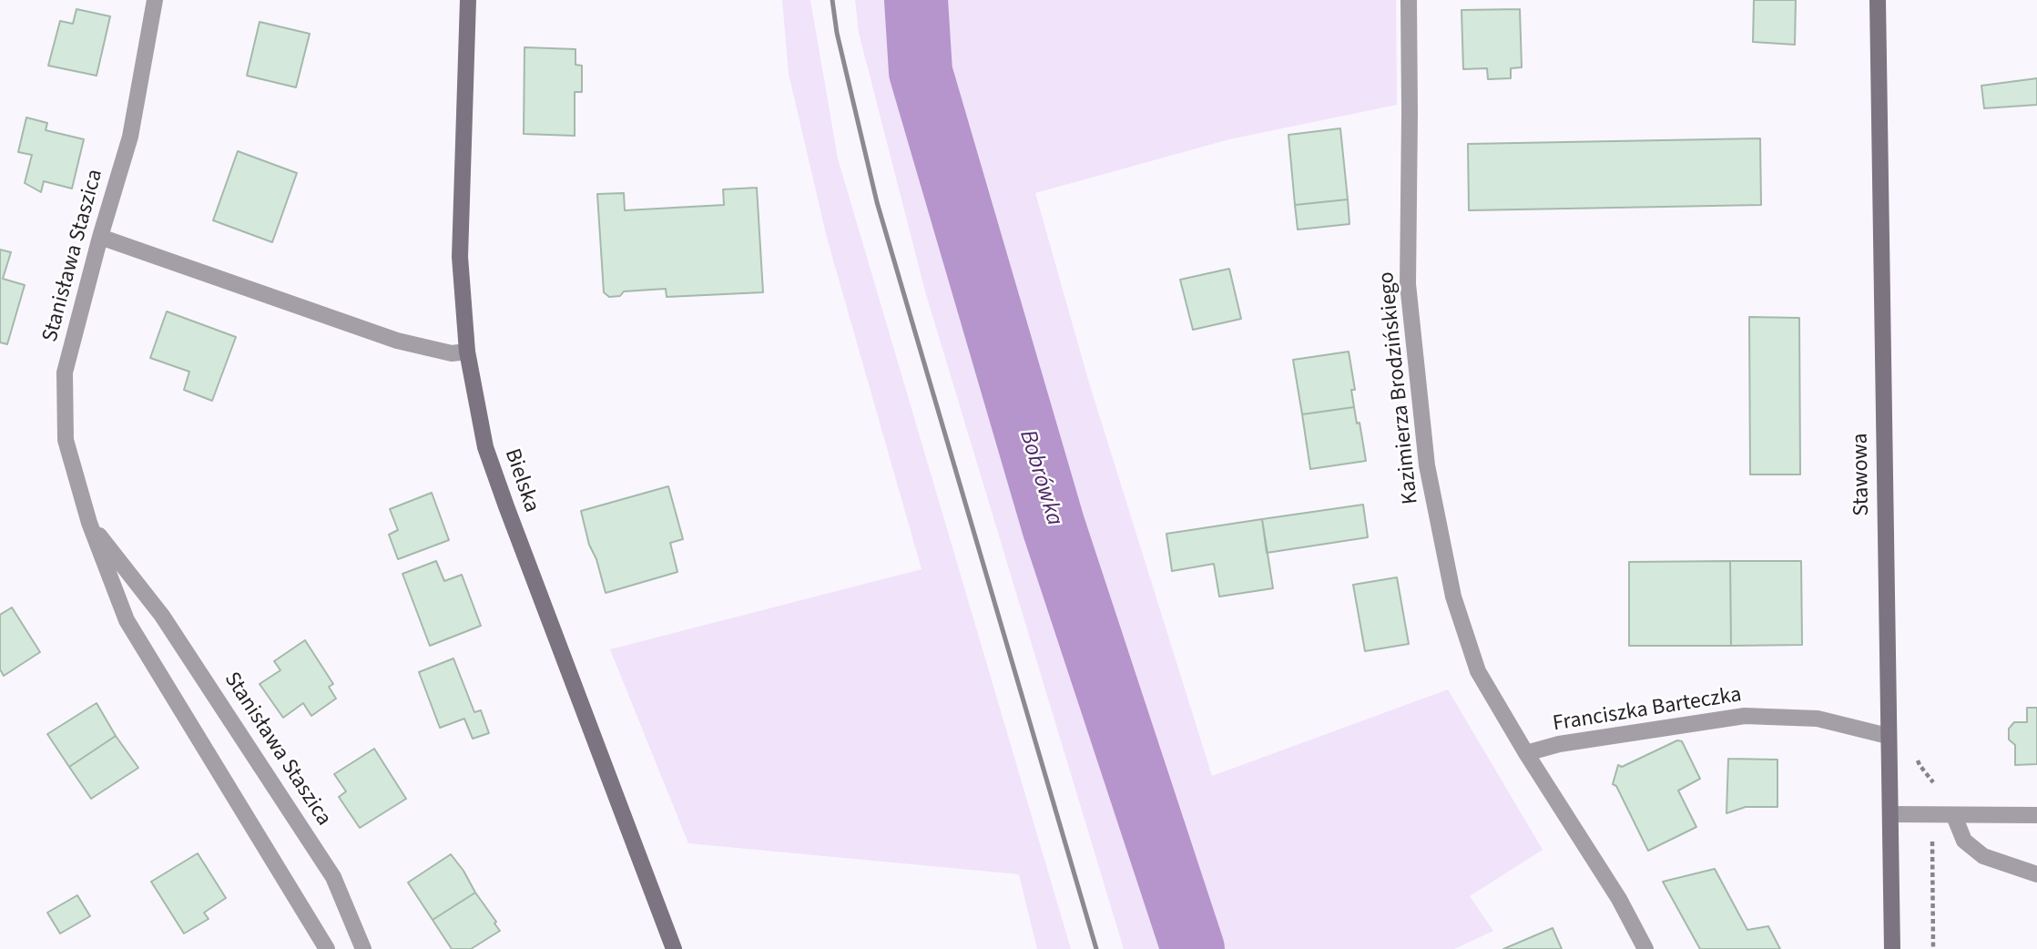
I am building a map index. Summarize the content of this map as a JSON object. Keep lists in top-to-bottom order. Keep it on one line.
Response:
{"streets":{"street":["Stanisława Staszica","Kazimierza Brodzińskiego","Stawowa","Bielska","Franciszka Barteczka"]},"crossings":[["Kazimierza Brodzińskiego","Franciszka Barteczka"],["Stawowa","Franciszka Barteczka"]],"water":["Bobrówka"]}
